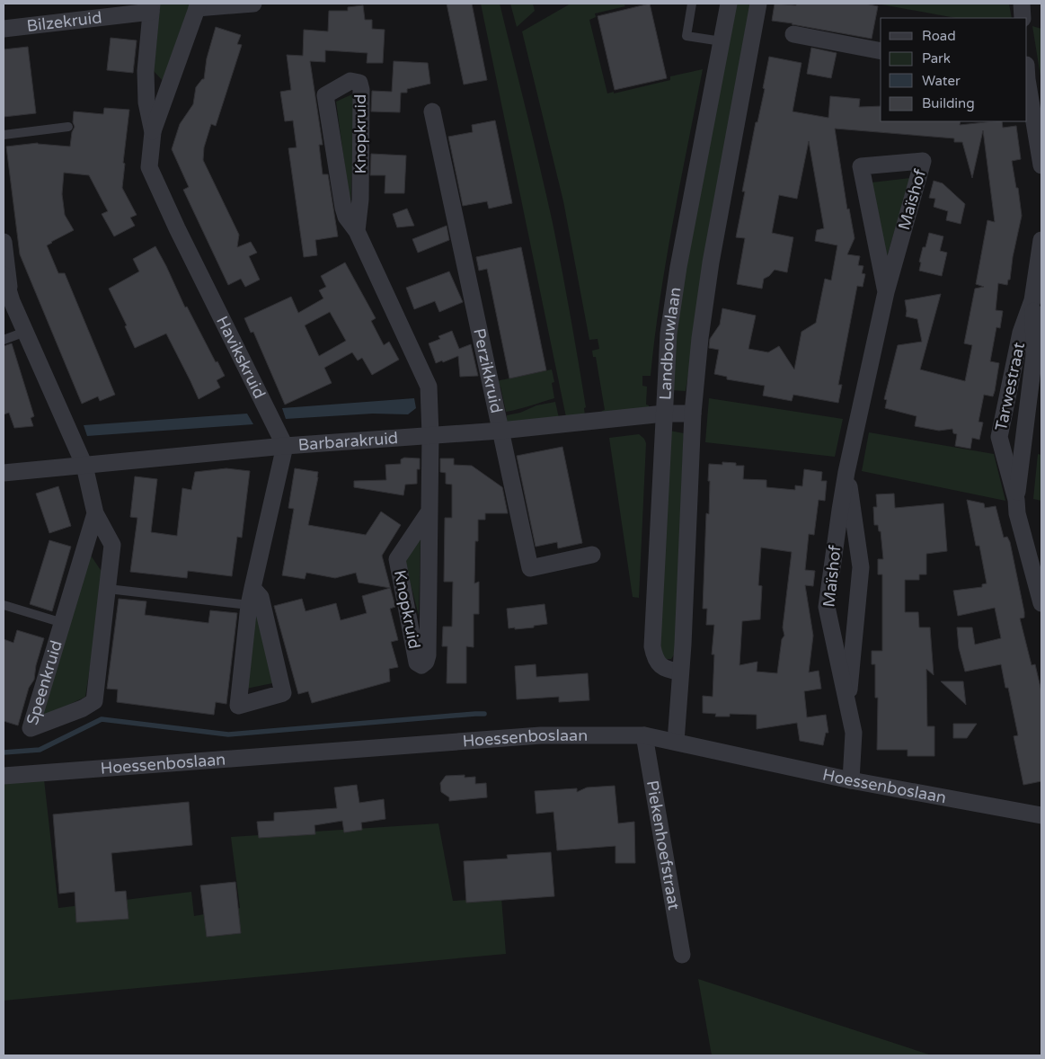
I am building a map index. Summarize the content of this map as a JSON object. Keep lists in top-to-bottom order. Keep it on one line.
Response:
{"streets":{"street":["Bilzekruid","Knopkruid","Maïshof","Landbouwlaan","Havikskruid","Perzikkruid","Tarwestraat","Barbarakruid","Speenkruid","Hoessenboslaan","Piekenhoefstraat"]},"crossings":[["Bilzekruid","Havikskruid"],["Knopkruid","Barbarakruid"],["Maïshof","Hoessenboslaan"],["Landbouwlaan","Barbarakruid"],["Landbouwlaan","Hoessenboslaan"],["Havikskruid","Barbarakruid"],["Perzikkruid","Barbarakruid"],["Barbarakruid","Speenkruid"],["Hoessenboslaan","Piekenhoefstraat"]],"legend":["Road","Park","Water","Building"]}
